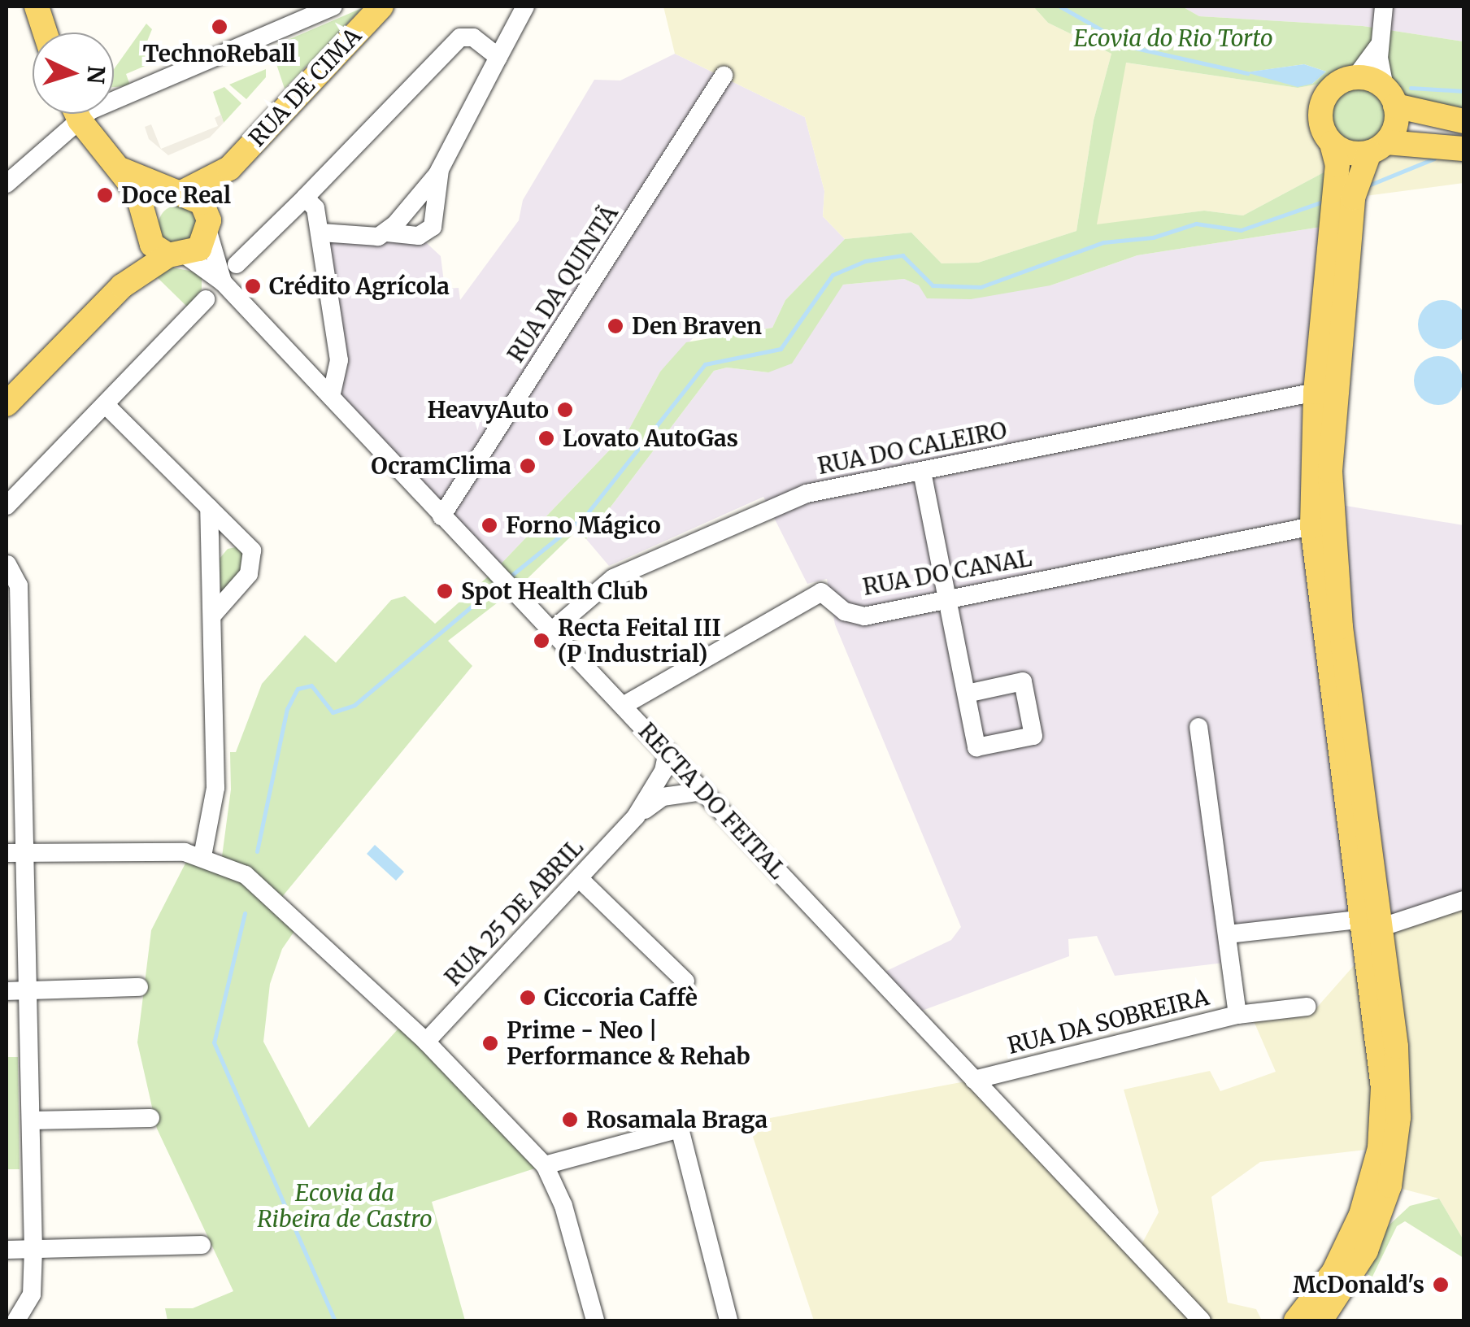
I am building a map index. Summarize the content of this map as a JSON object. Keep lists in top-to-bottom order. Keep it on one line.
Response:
{"streets":{"main road":["RUA DE CIMA","RECTA DO FEITAL"],"street":["RUA DA QUINTÃ","RUA DO CALEIRO","RUA DO CANAL","RUA 25 DE ABRIL","RUA DA SOBREIRA"]},"crossings":[["RUA DE CIMA","RECTA DO FEITAL"],["RUA DA QUINTÃ","RECTA DO FEITAL"],["RUA DO CALEIRO","RECTA DO FEITAL"],["RUA DO CANAL","RECTA DO FEITAL"],["RECTA DO FEITAL","RUA 25 DE ABRIL"],["RECTA DO FEITAL","RUA DA SOBREIRA"]],"parks":["Ecovia do Rio Torto","Ecovia da Ribeira de Castro"],"places":["TechnoReball","Doce Real","Crédito Agrícola","Den Braven","HeavyAuto","Lovato AutoGas","OcramClima","Forno Mágico","Spot Health Club","Recta Feital III (P Industrial)","Ciccoria Caffè","Prime - Neo | Performance & Rehab","Rosamala Braga","McDonald's"],"north":"right"}
